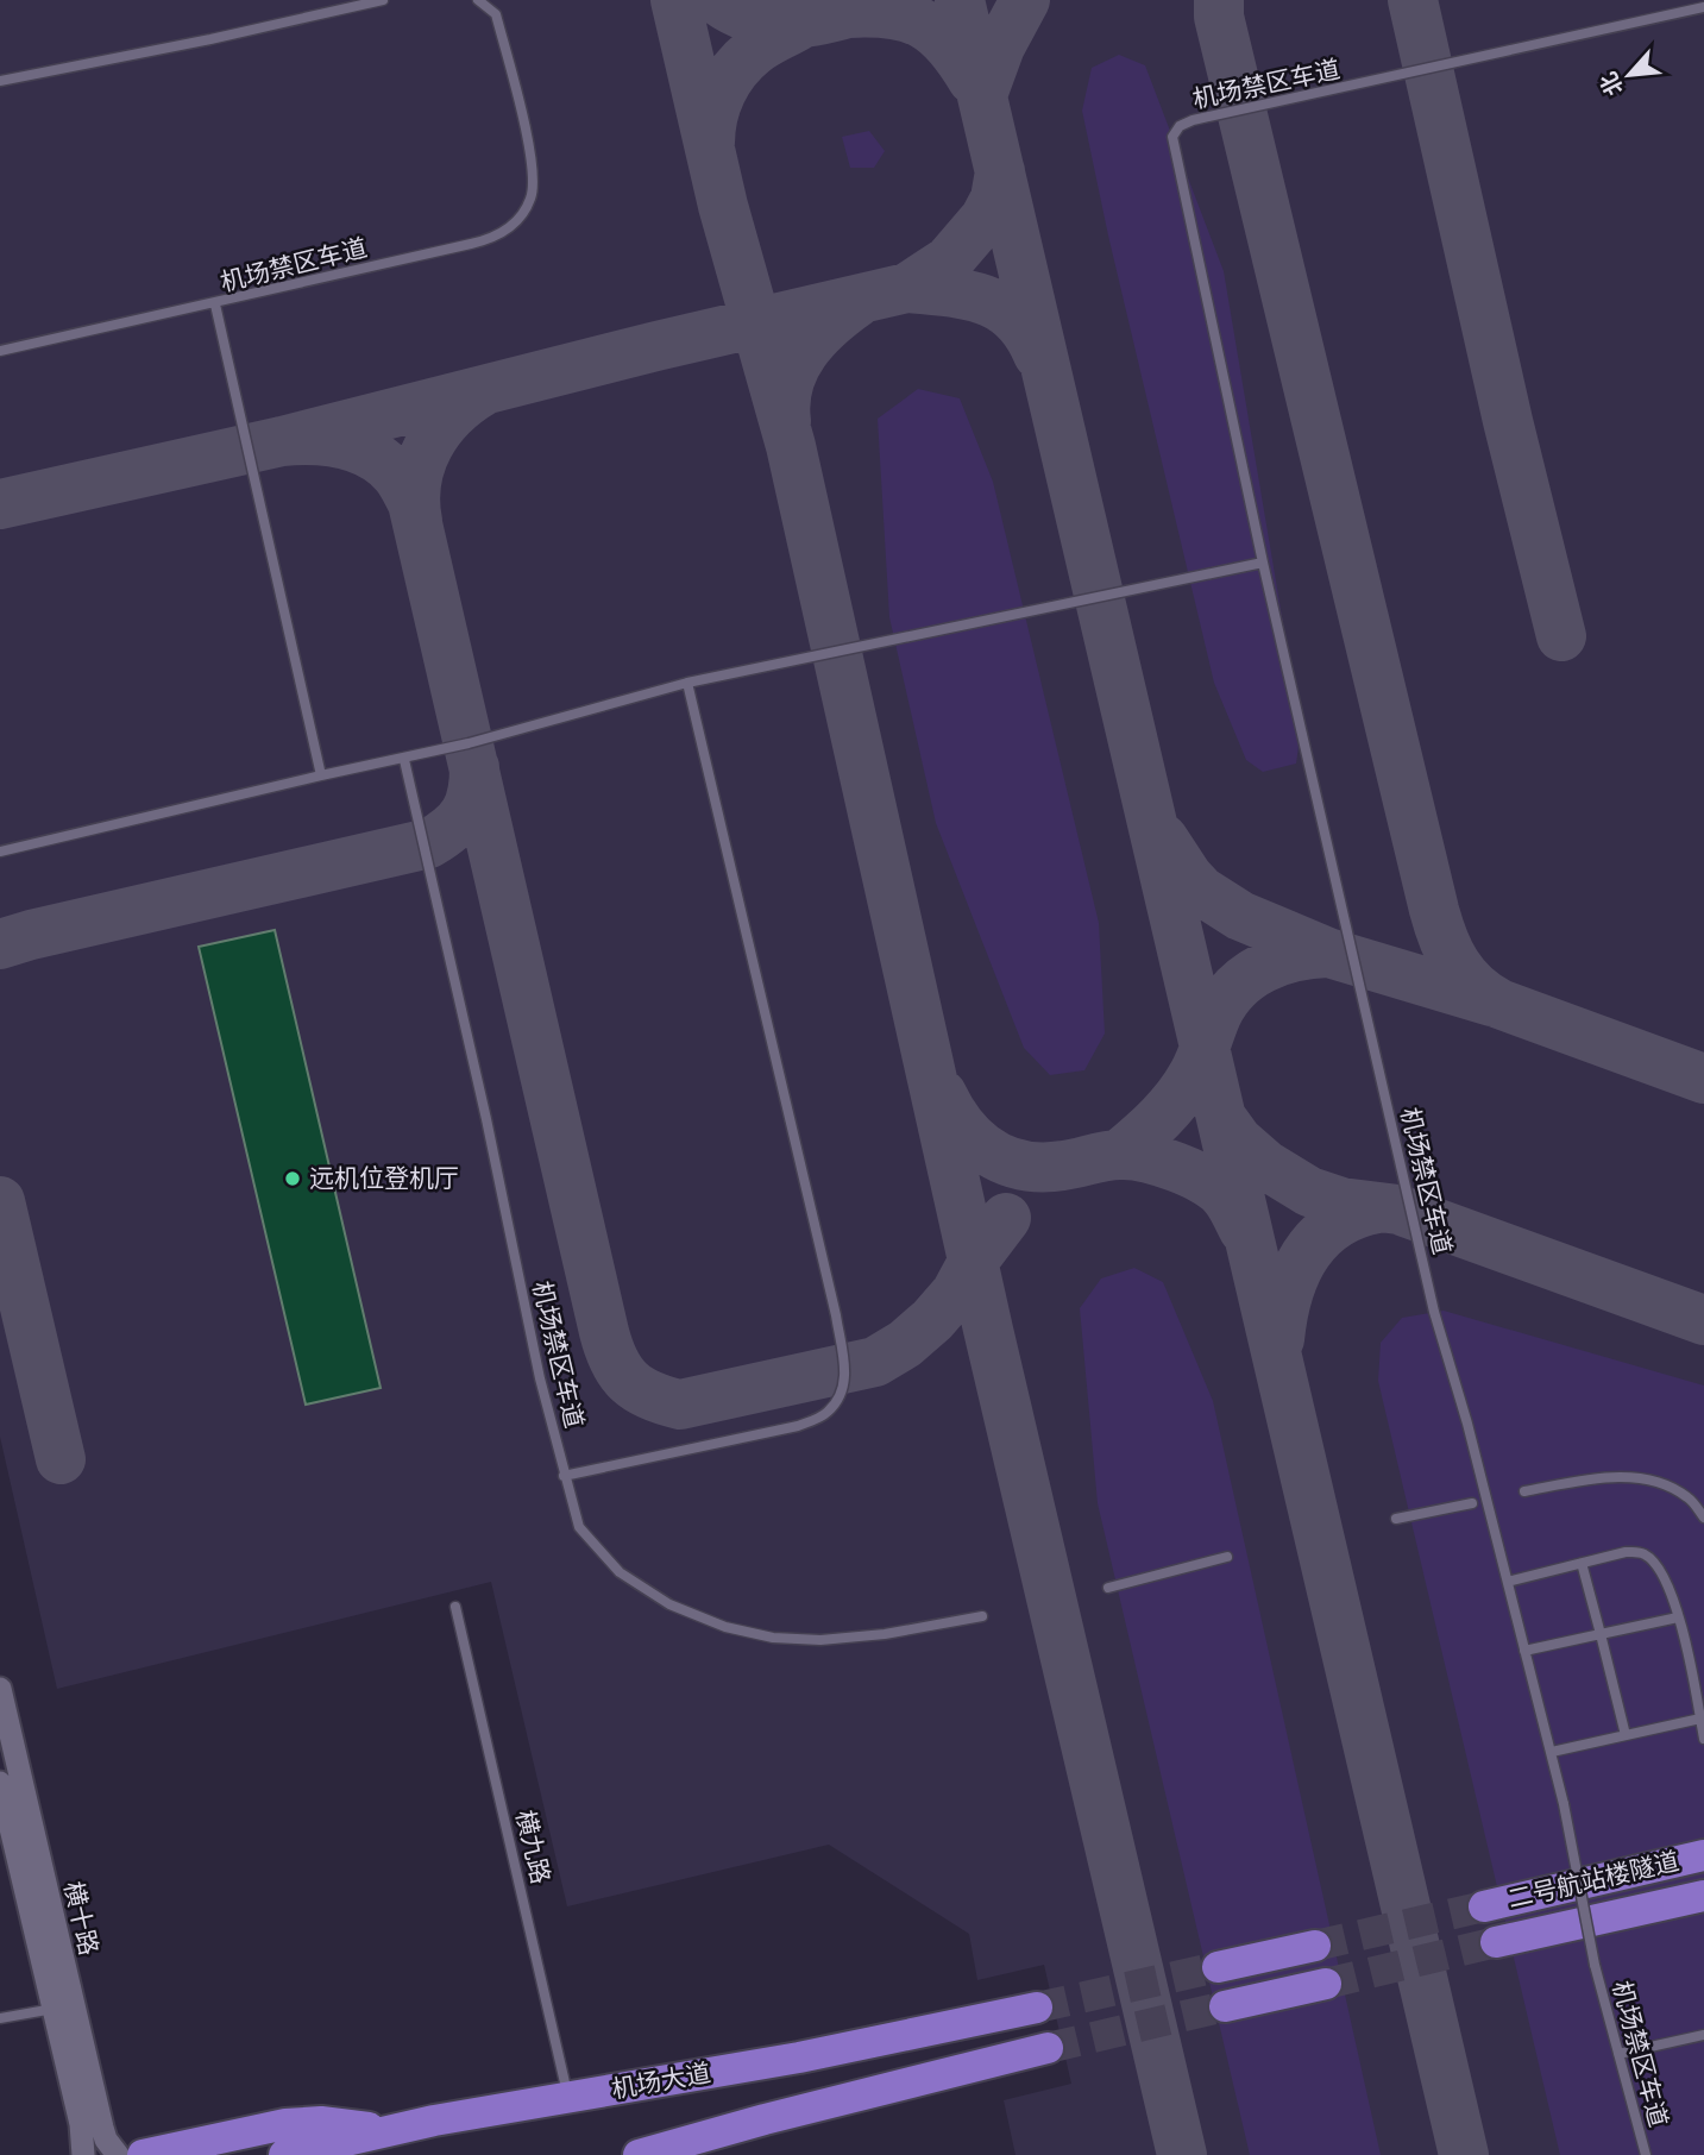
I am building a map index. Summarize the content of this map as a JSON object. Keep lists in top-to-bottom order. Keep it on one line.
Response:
{"streets":{"highway":["二号航站楼隧道","机场大道"],"street":["横十路"],"lane":["机场禁区车道","横九路"]},"crossings":[["横九路","机场大道"]],"places":["远机位登机厅"],"north":"bottom left"}
